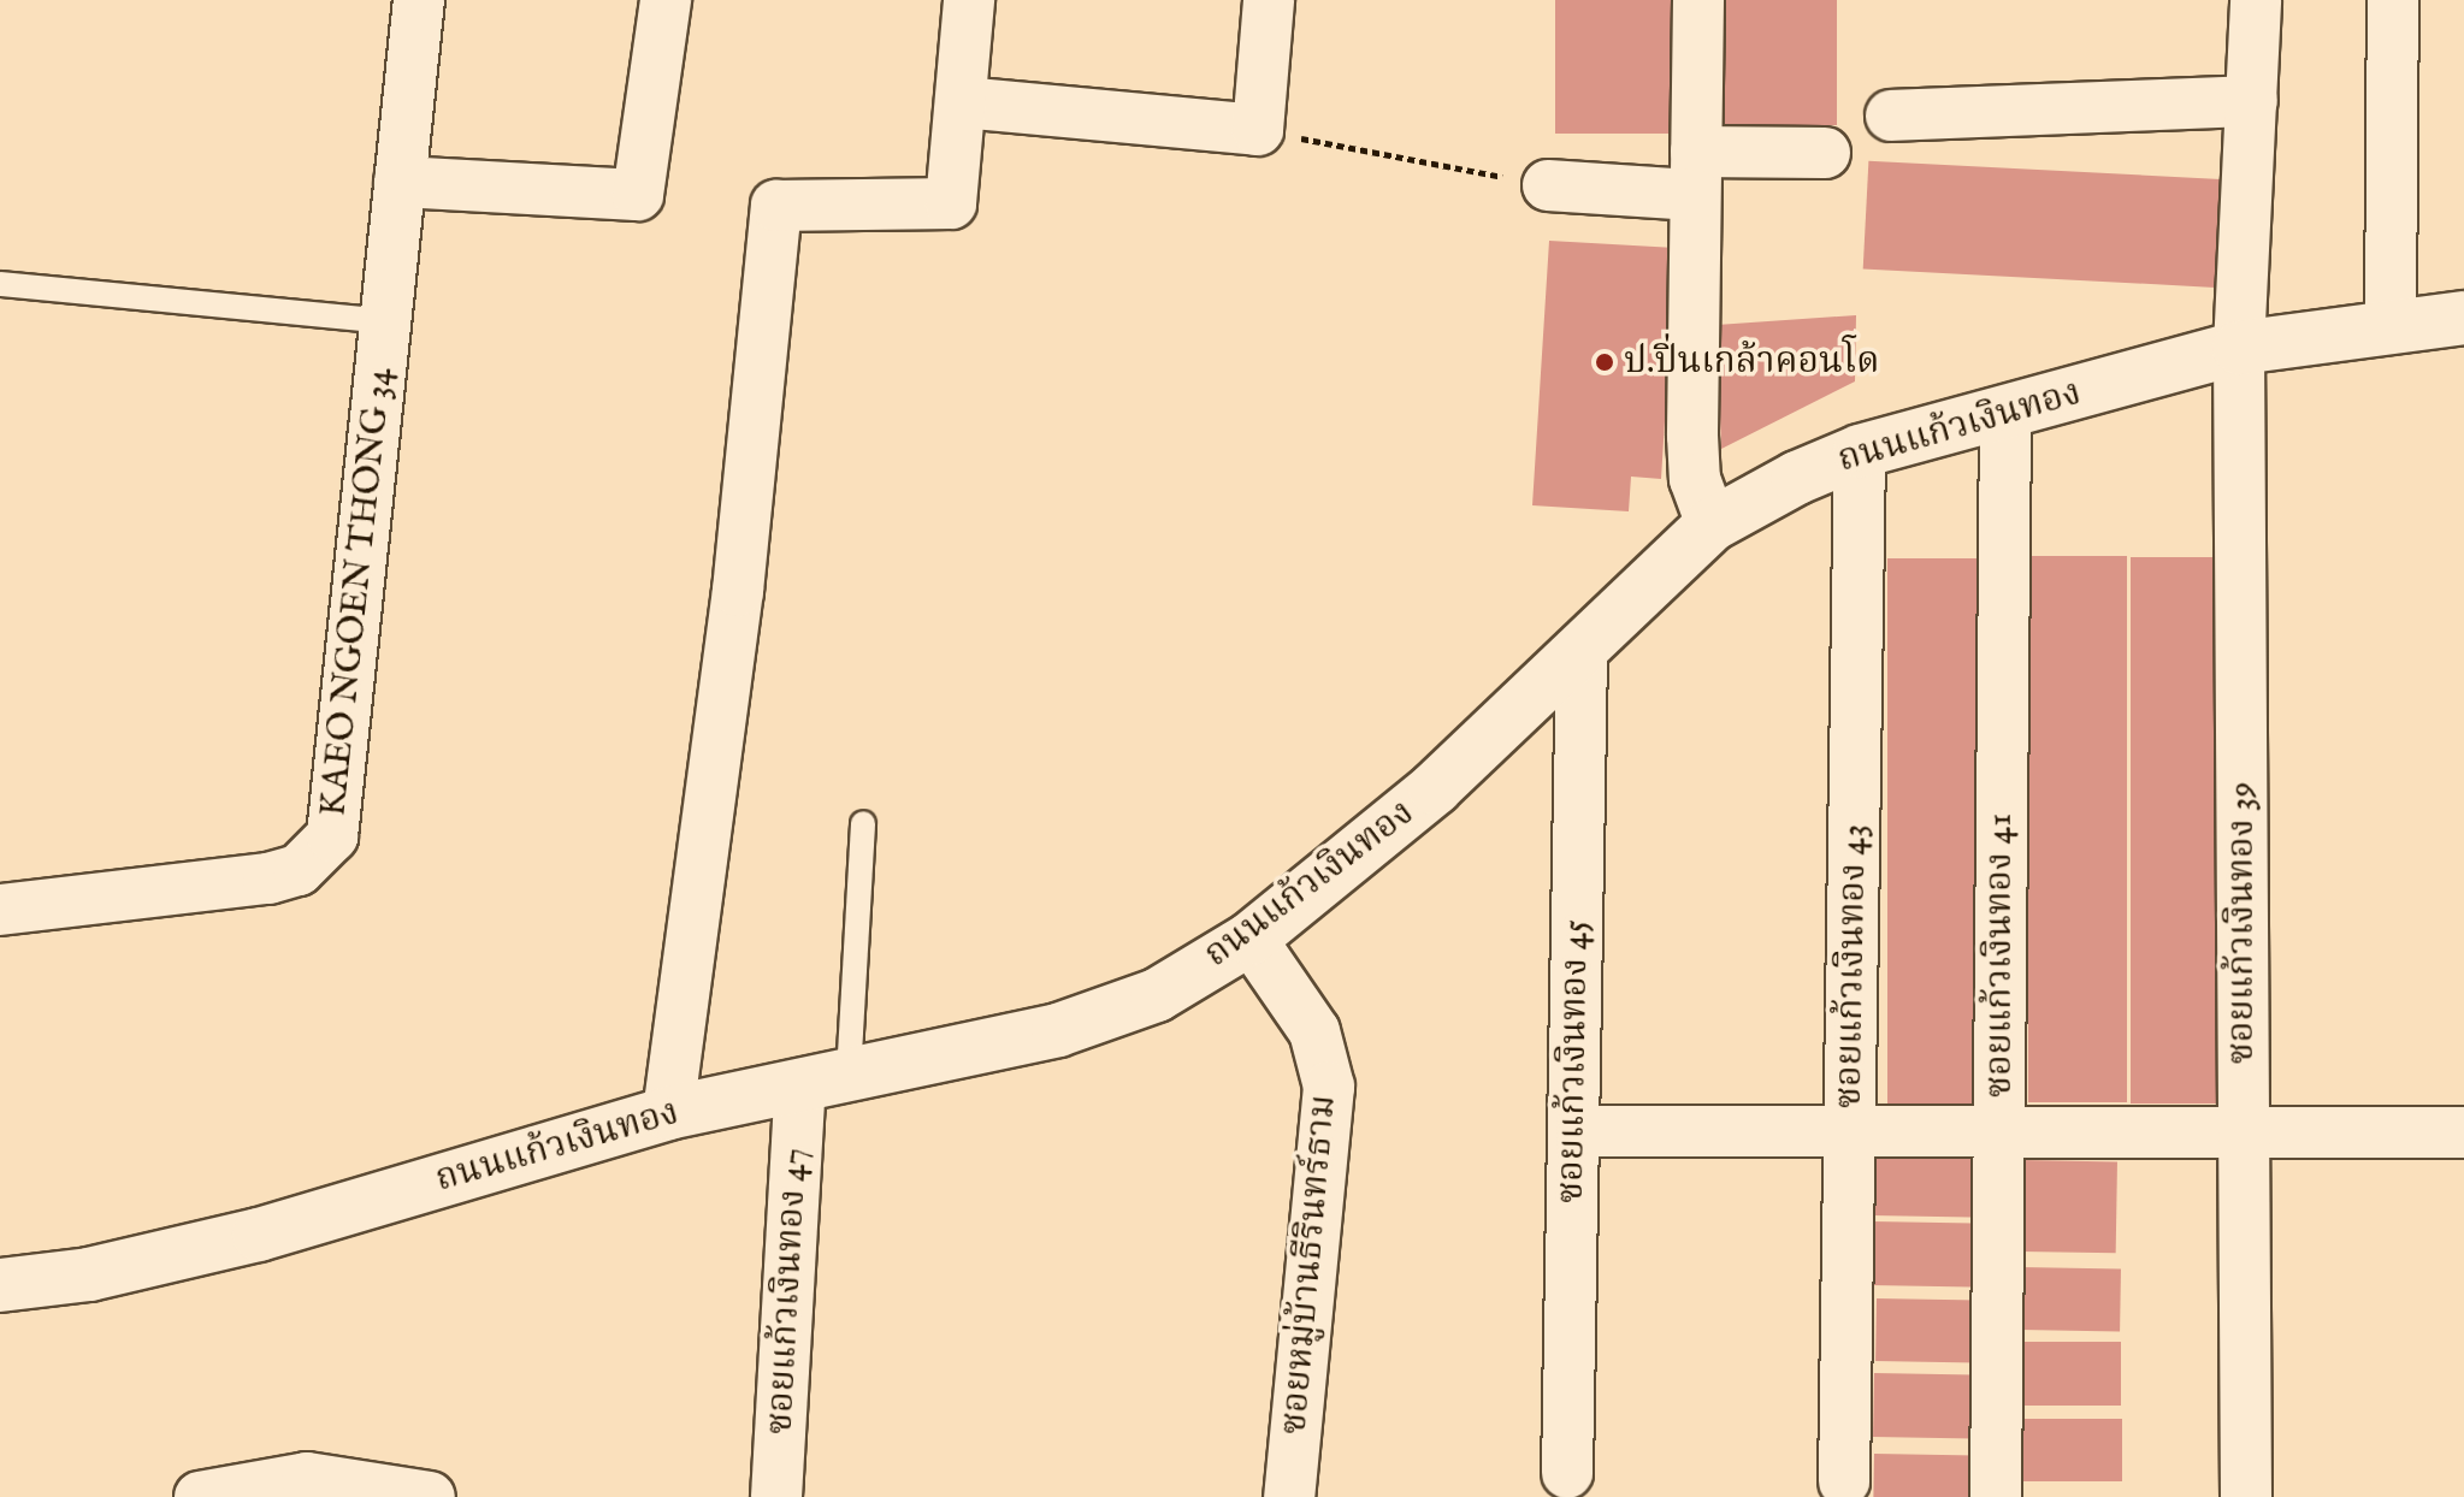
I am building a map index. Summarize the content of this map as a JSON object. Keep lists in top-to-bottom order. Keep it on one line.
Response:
{"streets":{"street":["ถนนแก้วเงินทอง","KAEO NGOEN THONG 34","ซอยแก้วเงินทอง 39","ซอยแก้วเงินทอง 41","ซอยแก้วเงินทอง 43","ซอยแก้วเงินทอง 45","ซอยหมู่บ้านธีรินทร์ธาม","ซอยแก้วเงินทอง 47"]},"crossings":[["ถนนแก้วเงินทอง","ซอยแก้วเงินทอง 39"],["ถนนแก้วเงินทอง","ซอยแก้วเงินทอง 41"],["ถนนแก้วเงินทอง","ซอยแก้วเงินทอง 43"],["ถนนแก้วเงินทอง","ซอยแก้วเงินทอง 45"],["ถนนแก้วเงินทอง","ซอยหมู่บ้านธีรินทร์ธาม"],["ถนนแก้วเงินทอง","ซอยแก้วเงินทอง 47"]],"places":["ป.ปิ่นเกล้าคอนโด"]}
